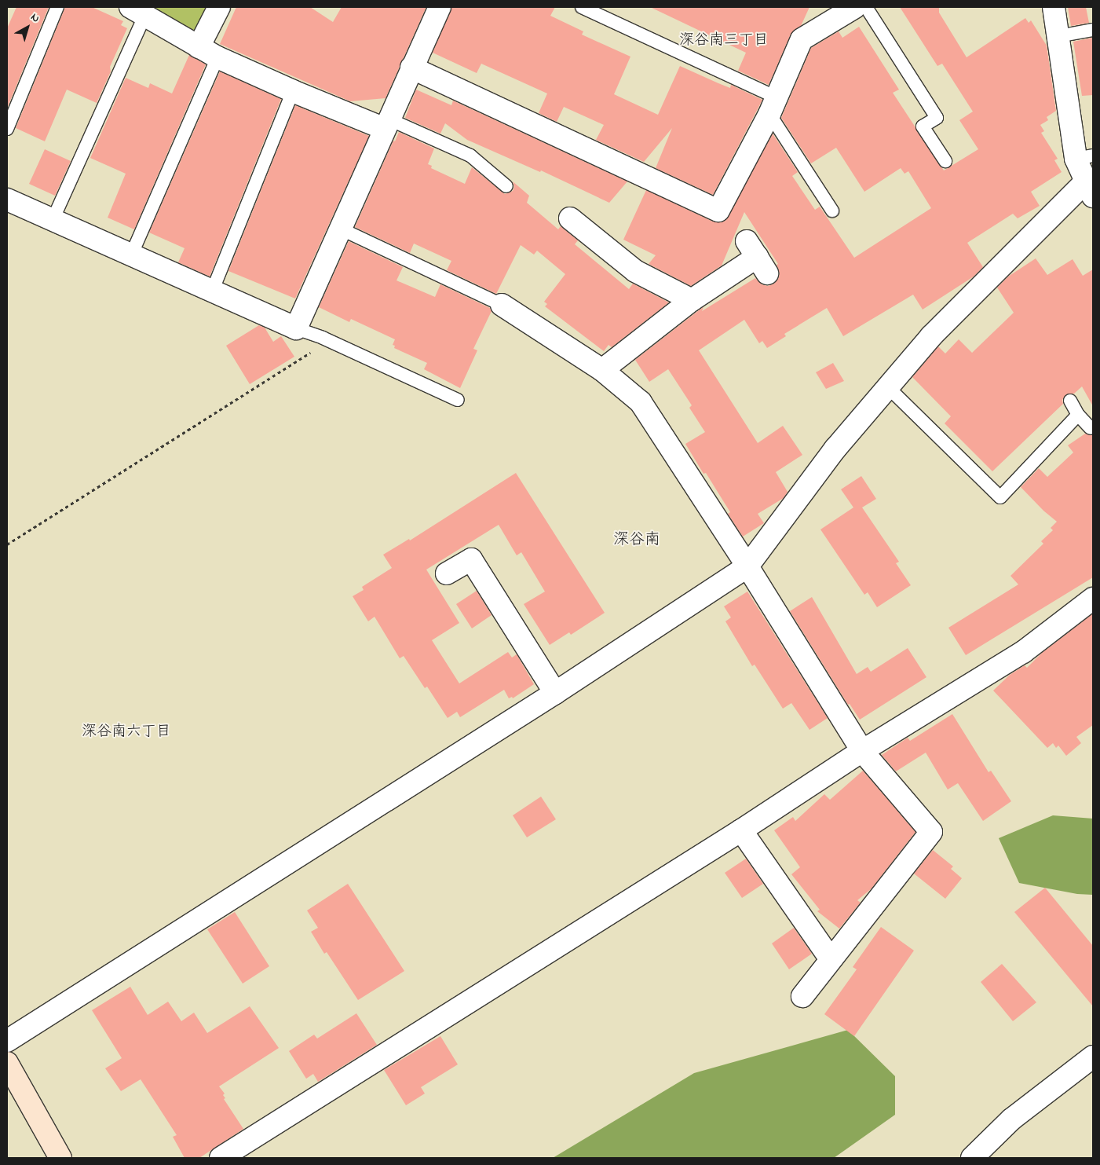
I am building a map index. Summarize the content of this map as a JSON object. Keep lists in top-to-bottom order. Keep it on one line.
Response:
{"districts":["深谷南三丁目","深谷南","深谷南六丁目"],"north":"top right"}
